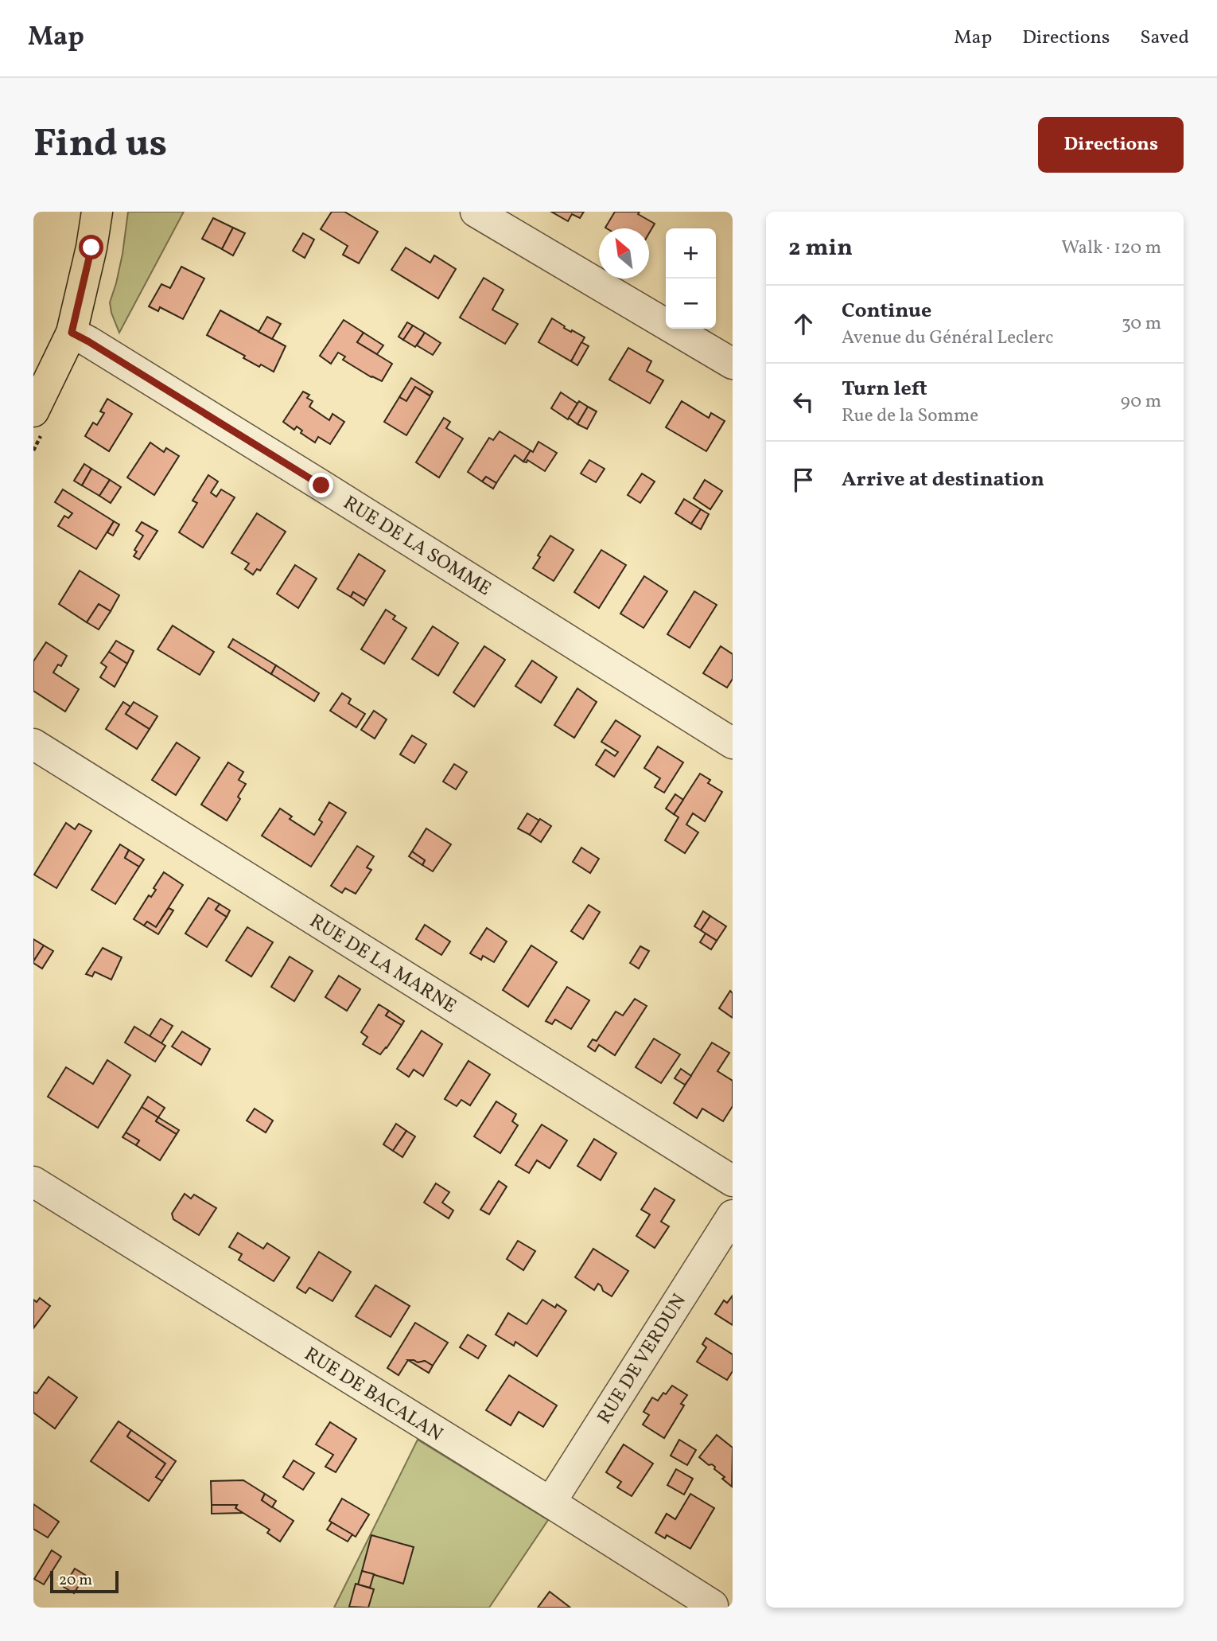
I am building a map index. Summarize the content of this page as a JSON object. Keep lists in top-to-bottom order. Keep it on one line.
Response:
{"streets":{"street":["RUE DE LA SOMME","RUE DE LA MARNE","RUE DE VERDUN","RUE DE BACALAN"]},"crossings":[["RUE DE VERDUN","RUE DE BACALAN"]],"scale_bar":"20 m","north":"top left","page":{"header":"Map","nav":["Map","Directions","Saved"],"buttons":"Directions","title":"Find us","heading":["2 min","Walk · 120 m"],"map_buttons":["+","−"],"list":[["Continue","Avenue du Général Leclerc","30 m"],["Turn left","Rue de la Somme","90 m"],"Arrive at destination"],"scale":"20 m"}}
